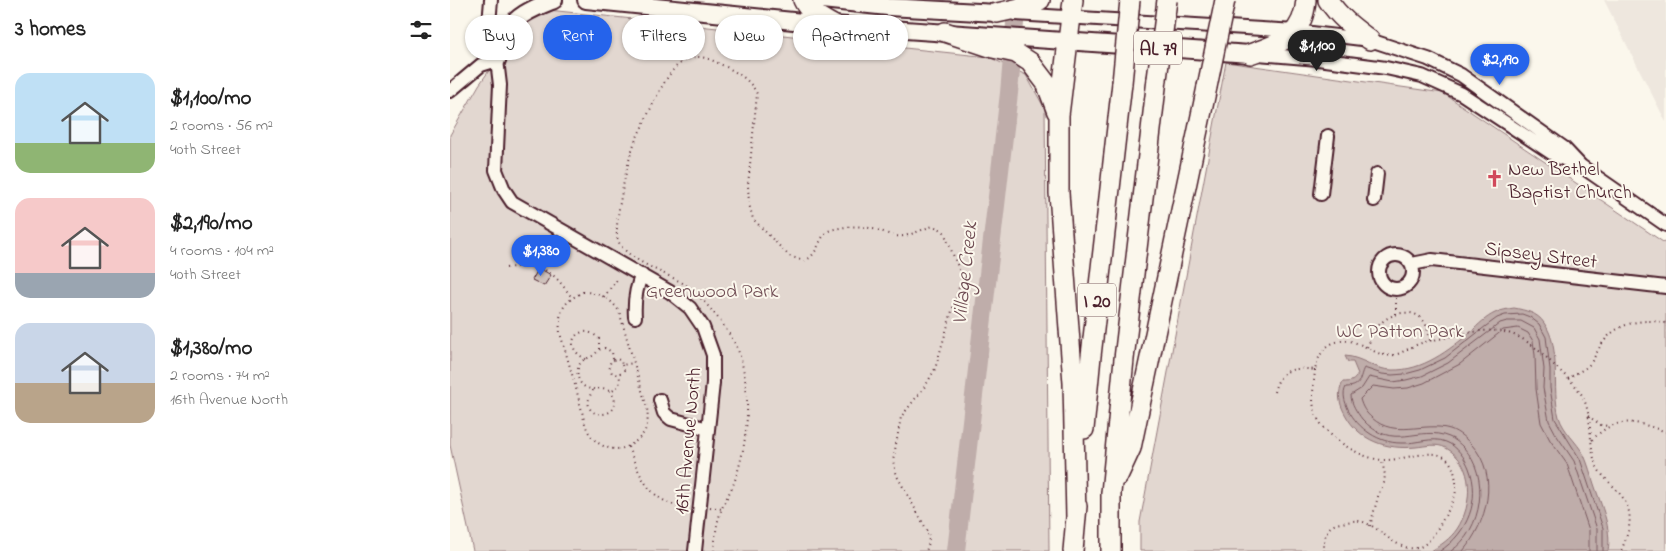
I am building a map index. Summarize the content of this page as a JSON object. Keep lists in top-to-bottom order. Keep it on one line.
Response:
{"streets":{"highway":["I 20"],"main road":["AL 79"],"street":["Sipsey Street","16th Avenue North"]},"water":["Village Creek"],"parks":["Greenwood Park","WC Patton Park"],"places":{"church":["New Bethel Baptist Church"]},"page":{"heading":"3 homes","chip":["Buy","Rent","Filters","New","Apartment"],"price":["$1,100","$2,190","$1,380"],"list":[{"name":"$1,100/mo","note":"2 rooms · 56 m² · 40th Street"},{"name":"$2,190/mo","note":"4 rooms · 104 m² · 40th Street"},{"name":"$1,380/mo","note":"2 rooms · 74 m² · 16th Avenue North"}]}}
